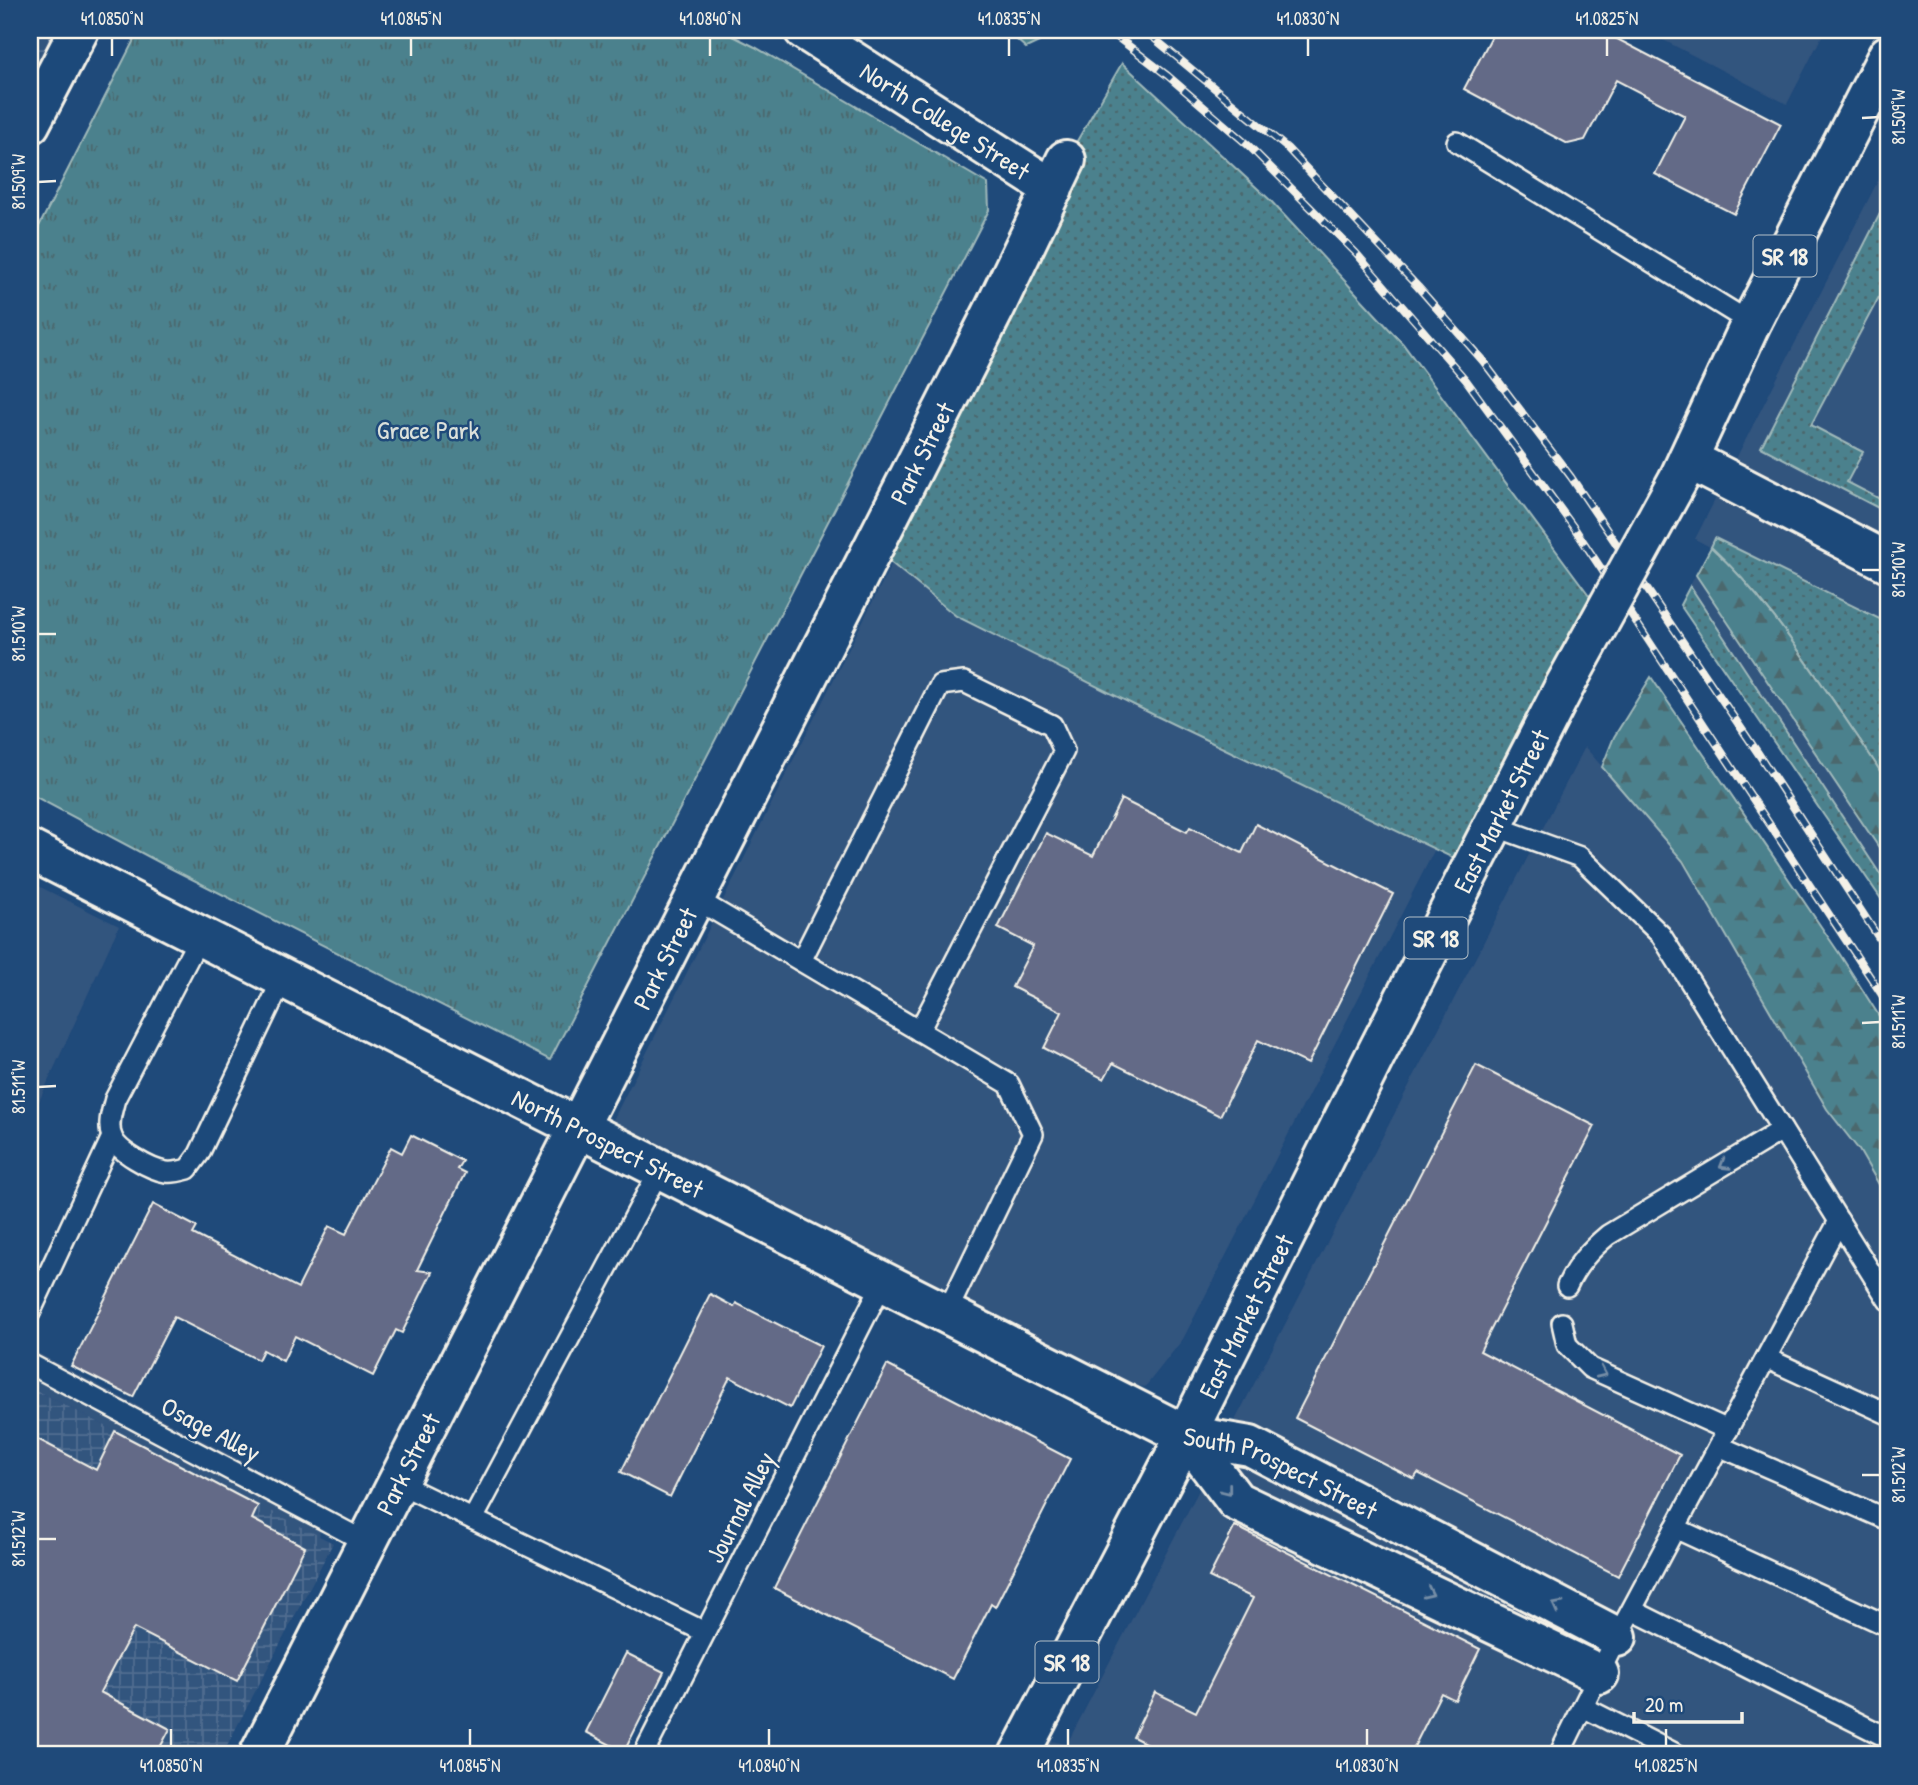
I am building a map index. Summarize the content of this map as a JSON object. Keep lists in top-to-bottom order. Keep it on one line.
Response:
{"streets":{"street":["North College Street","SR 18","Park Street","East Market Street","North Prospect Street","South Prospect Street"],"lane":["Osage Alley","Journal Alley"]},"crossings":[["North College Street","Park Street"],["Park Street","North Prospect Street"],["Park Street","Osage Alley"],["East Market Street","North Prospect Street"],["East Market Street","South Prospect Street"],["North Prospect Street","South Prospect Street"],["North Prospect Street","Journal Alley"]],"parks":["Grace Park"],"scale_bar":"20 m","coordinates":["41.0850°N","41.0845°N","41.0840°N","41.0835°N","41.0830°N","41.0825°N","81.509°W","81.510°W","81.511°W","81.512°W"]}
